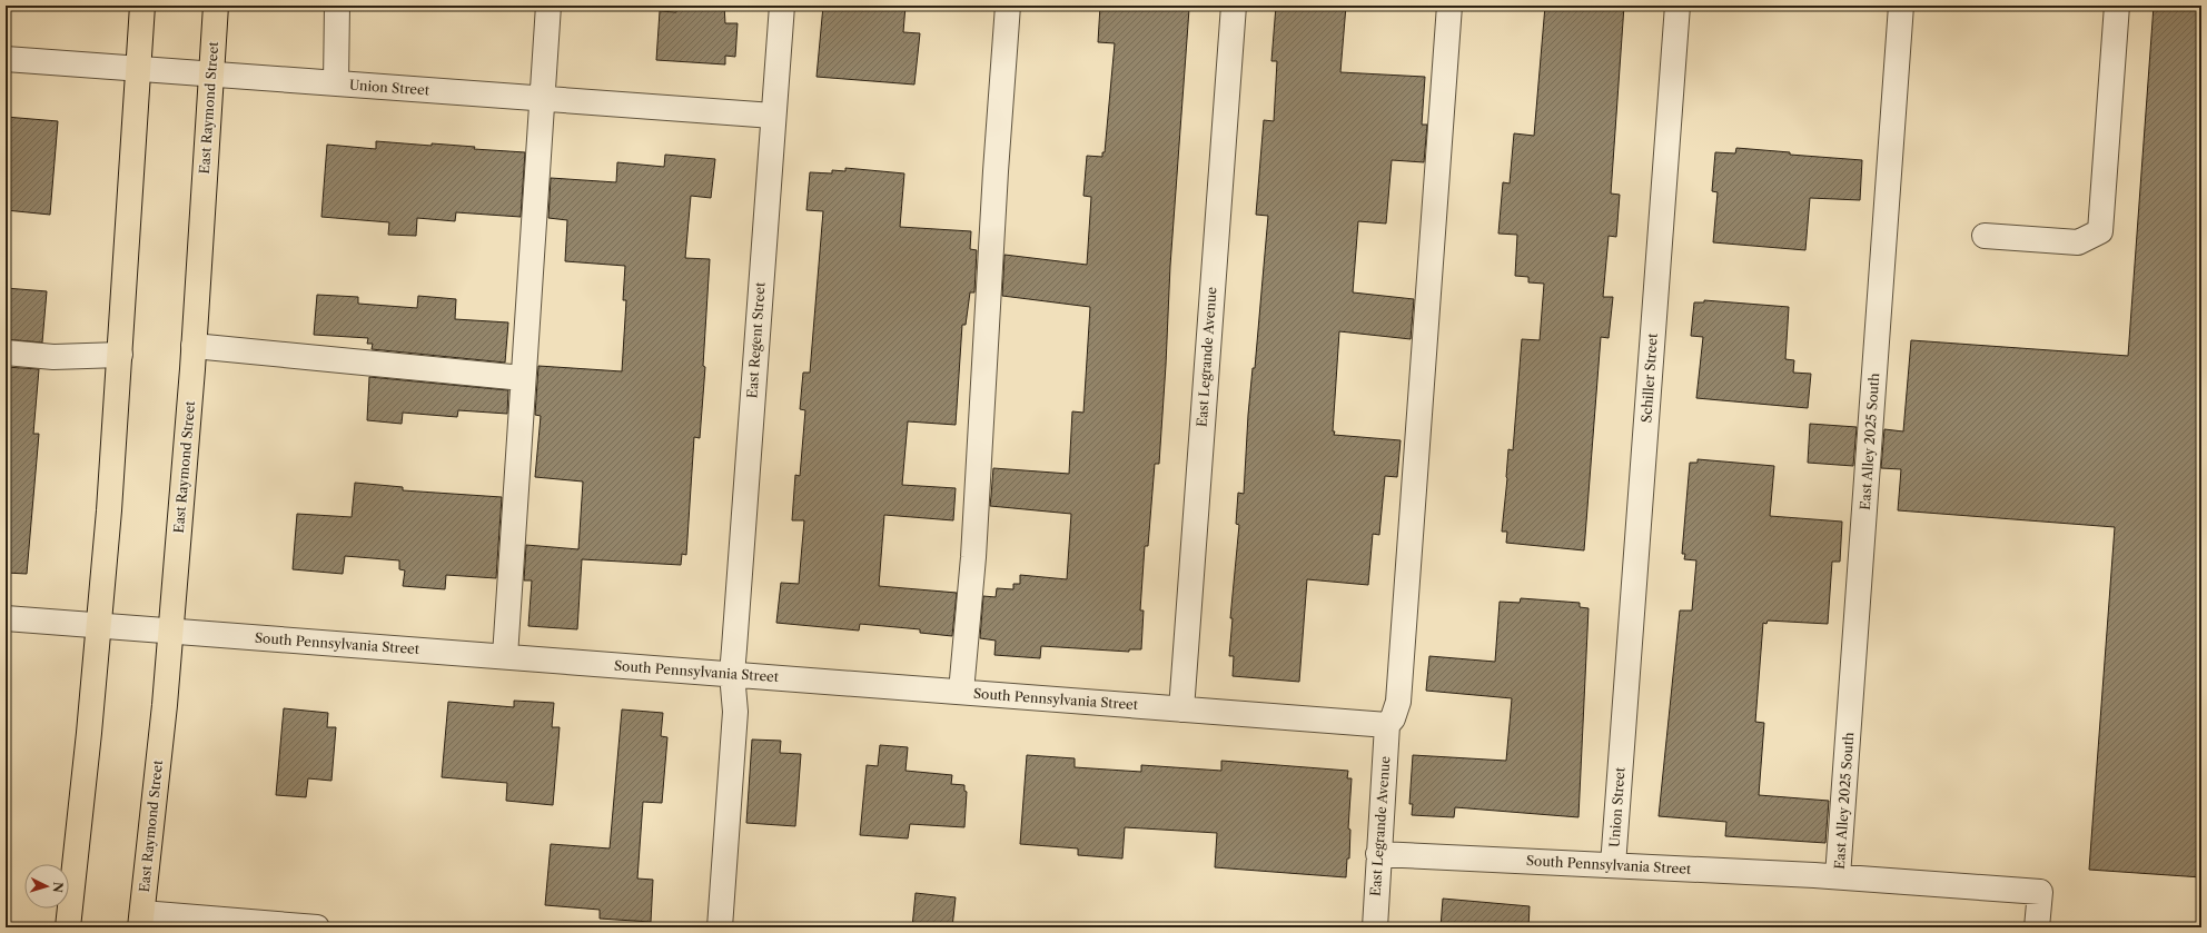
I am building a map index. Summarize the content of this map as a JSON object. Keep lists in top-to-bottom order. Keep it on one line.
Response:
{"streets":{"main road":["East Raymond Street"],"street":["Union Street","East Regent Street","East Legrande Avenue","Schiller Street","East Alley 2025 South","South Pennsylvania Street"]},"crossings":[["Union Street","East Raymond Street"],["Union Street","East Regent Street"],["Union Street","Schiller Street"],["Union Street","South Pennsylvania Street"],["East Raymond Street","South Pennsylvania Street"],["East Regent Street","South Pennsylvania Street"],["East Legrande Avenue","South Pennsylvania Street"],["East Alley 2025 South","South Pennsylvania Street"]],"north":"right"}
